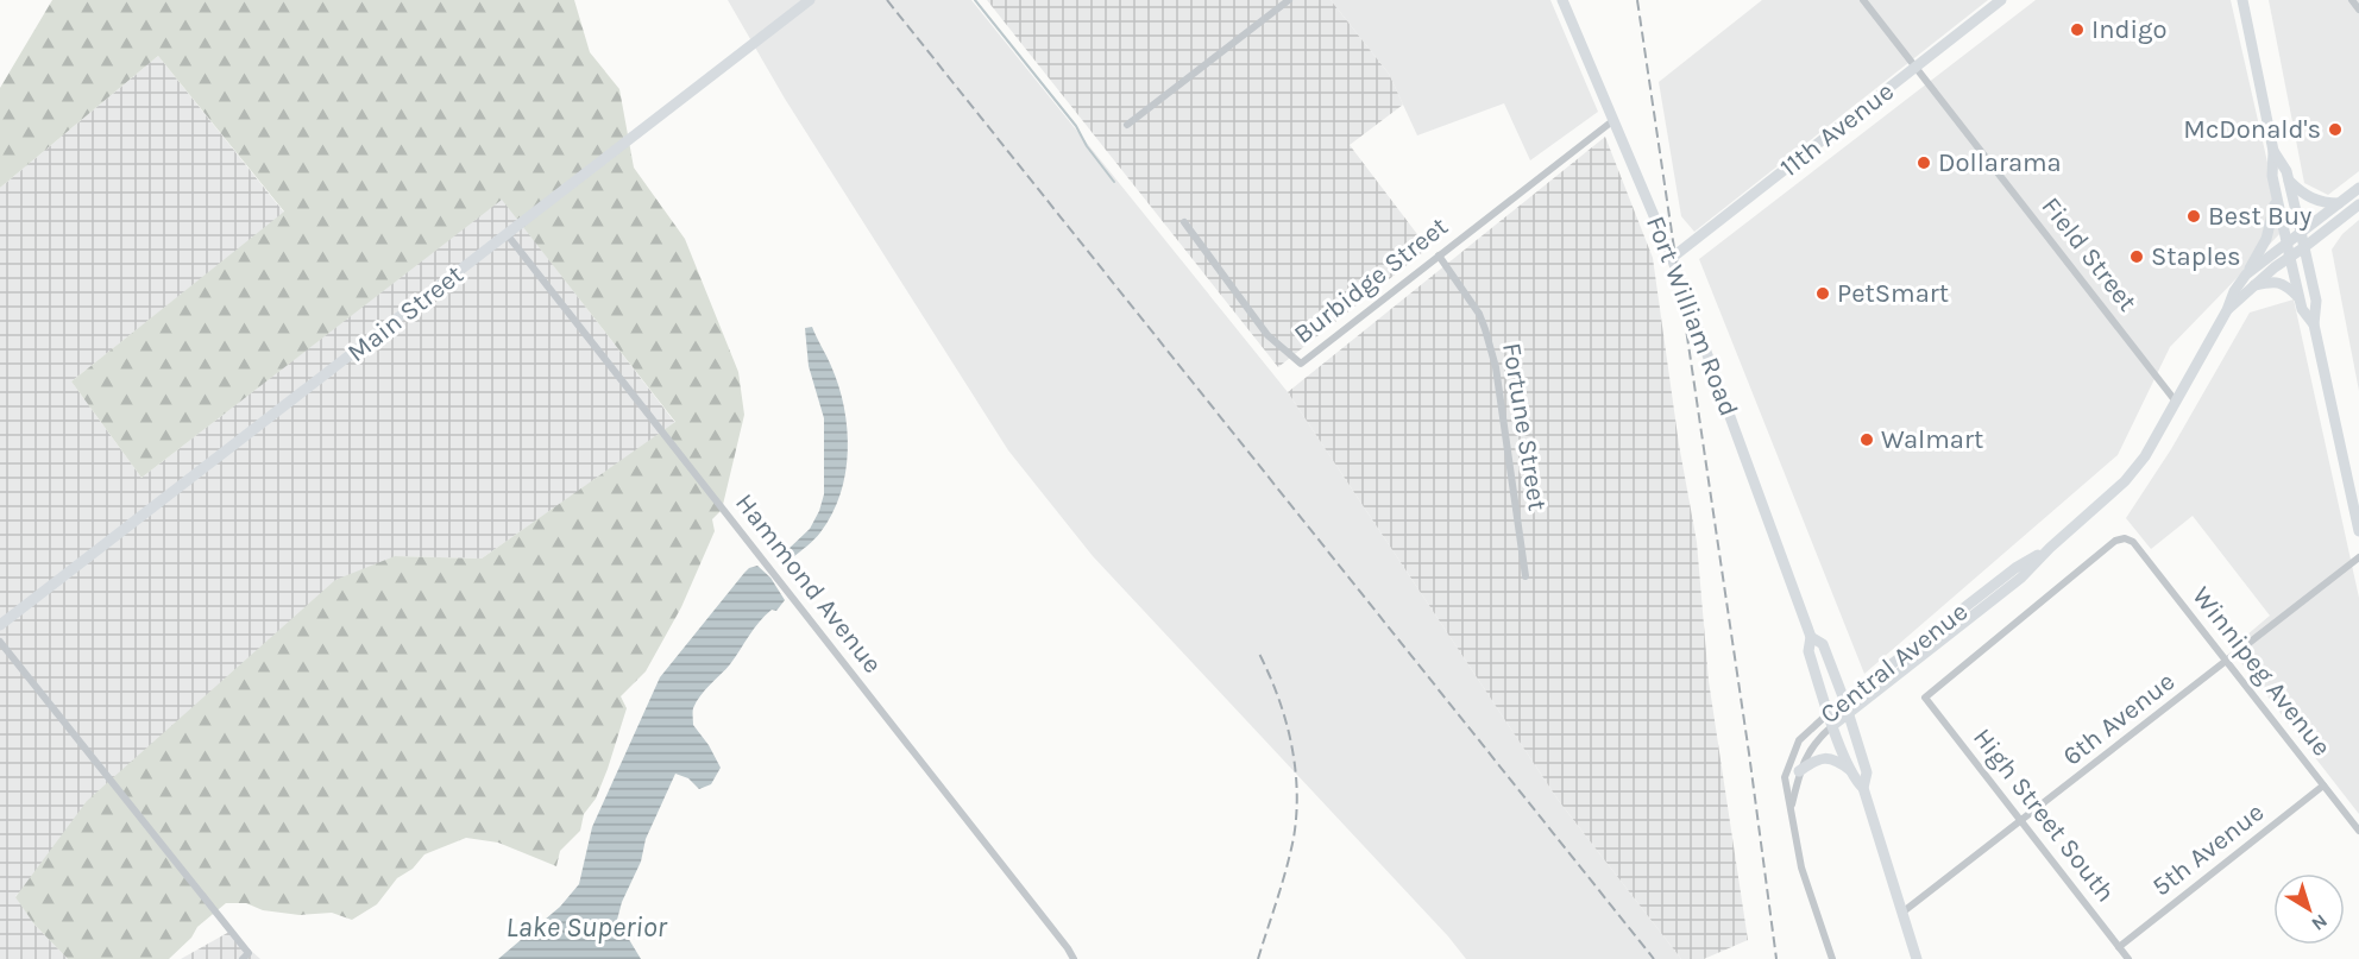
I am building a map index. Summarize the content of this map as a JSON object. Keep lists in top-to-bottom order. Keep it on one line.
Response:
{"streets":{"main road":["11th Avenue","Main Street","Fort William Road","Central Avenue"],"street":["Field Street","Burbidge Street","Fortune Street","Hammond Avenue","Winnipeg Avenue","6th Avenue","High Street South","5th Avenue"]},"crossings":[["11th Avenue","Field Street"],["11th Avenue","Fort William Road"],["Field Street","Central Avenue"],["Burbidge Street","Fort William Road"],["Burbidge Street","Fortune Street"],["Main Street","Hammond Avenue"],["Fort William Road","Central Avenue"],["Fort William Road","6th Avenue"],["Winnipeg Avenue","6th Avenue"],["Winnipeg Avenue","High Street South"],["Winnipeg Avenue","5th Avenue"],["6th Avenue","High Street South"],["High Street South","5th Avenue"]],"water":["Lake Superior"],"places":["Indigo","McDonald's","Dollarama","Best Buy","Staples","PetSmart","Walmart"],"north":"bottom right"}
